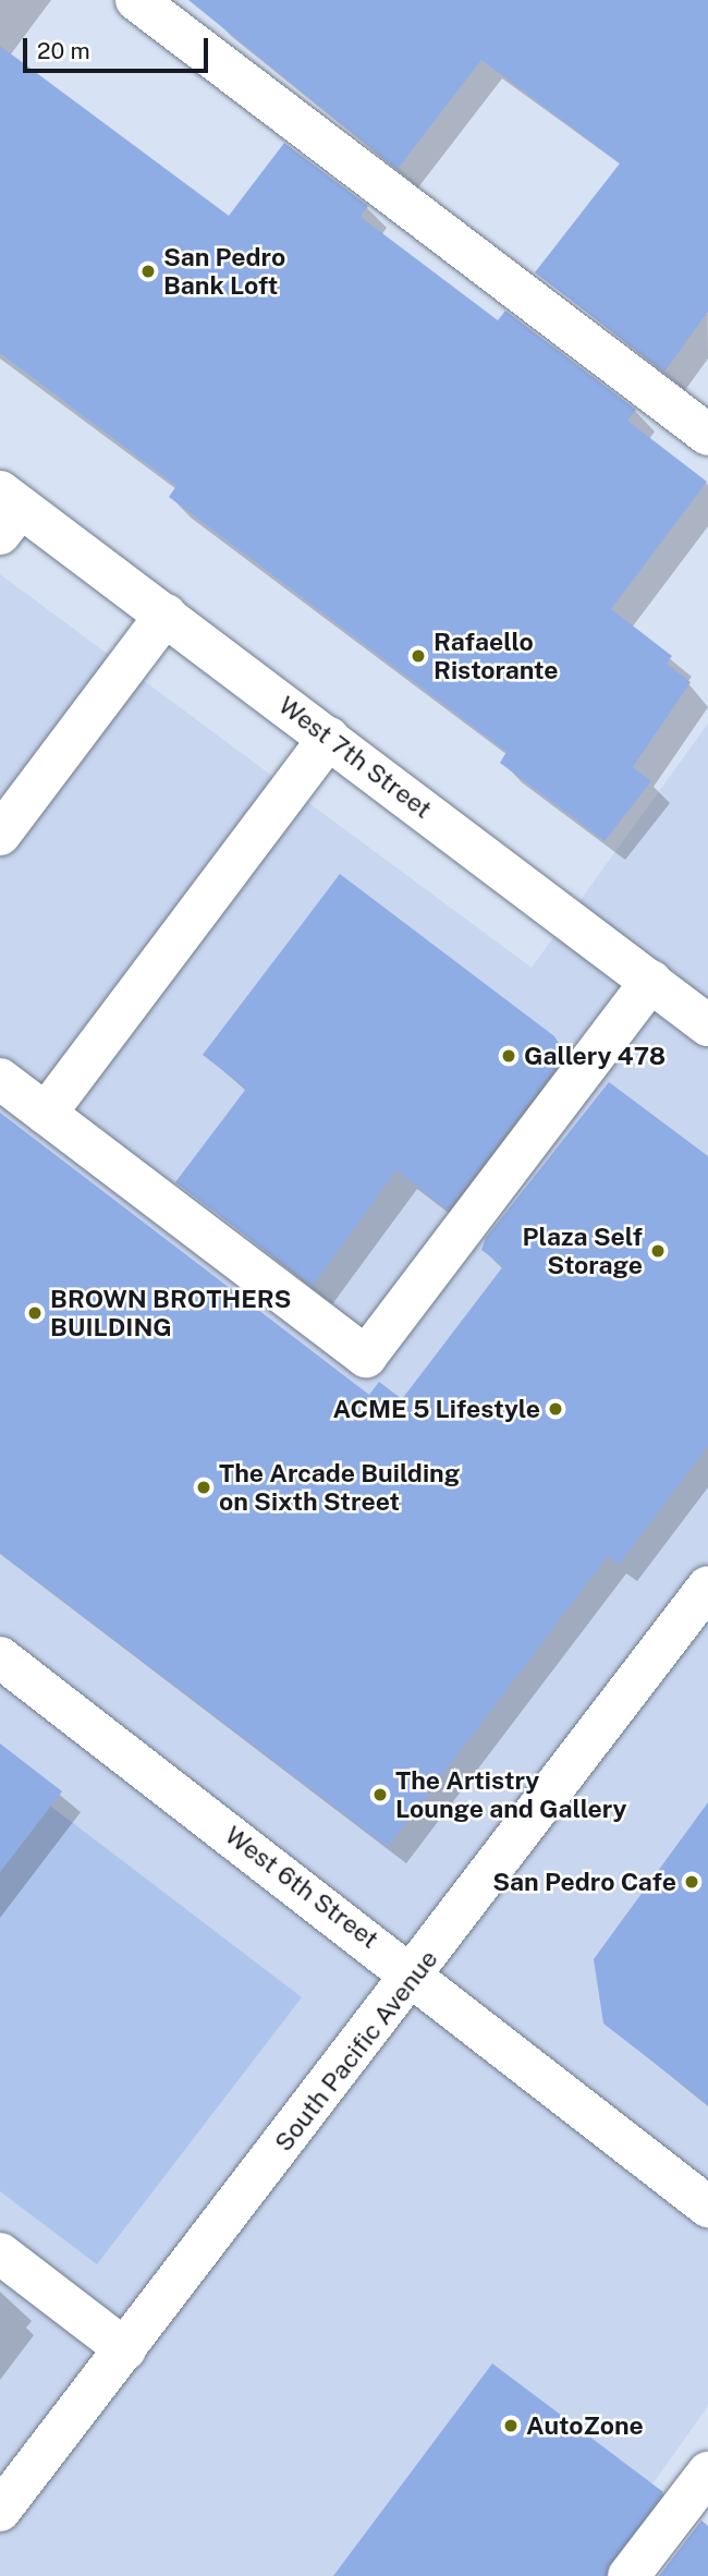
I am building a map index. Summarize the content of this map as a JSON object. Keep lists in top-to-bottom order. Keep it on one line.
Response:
{"streets":{"main road":["West 7th Street","West 6th Street","South Pacific Avenue"]},"crossings":[["West 6th Street","South Pacific Avenue"]],"places":["San Pedro Bank Loft","Rafaello Ristorante","Gallery 478","Plaza Self Storage","BROWN BROTHERS BUILDING","ACME 5 Lifestyle","The Arcade Building on Sixth Street","The Artistry Lounge and Gallery","San Pedro Cafe","AutoZone"],"scale_bar":"20 m"}
